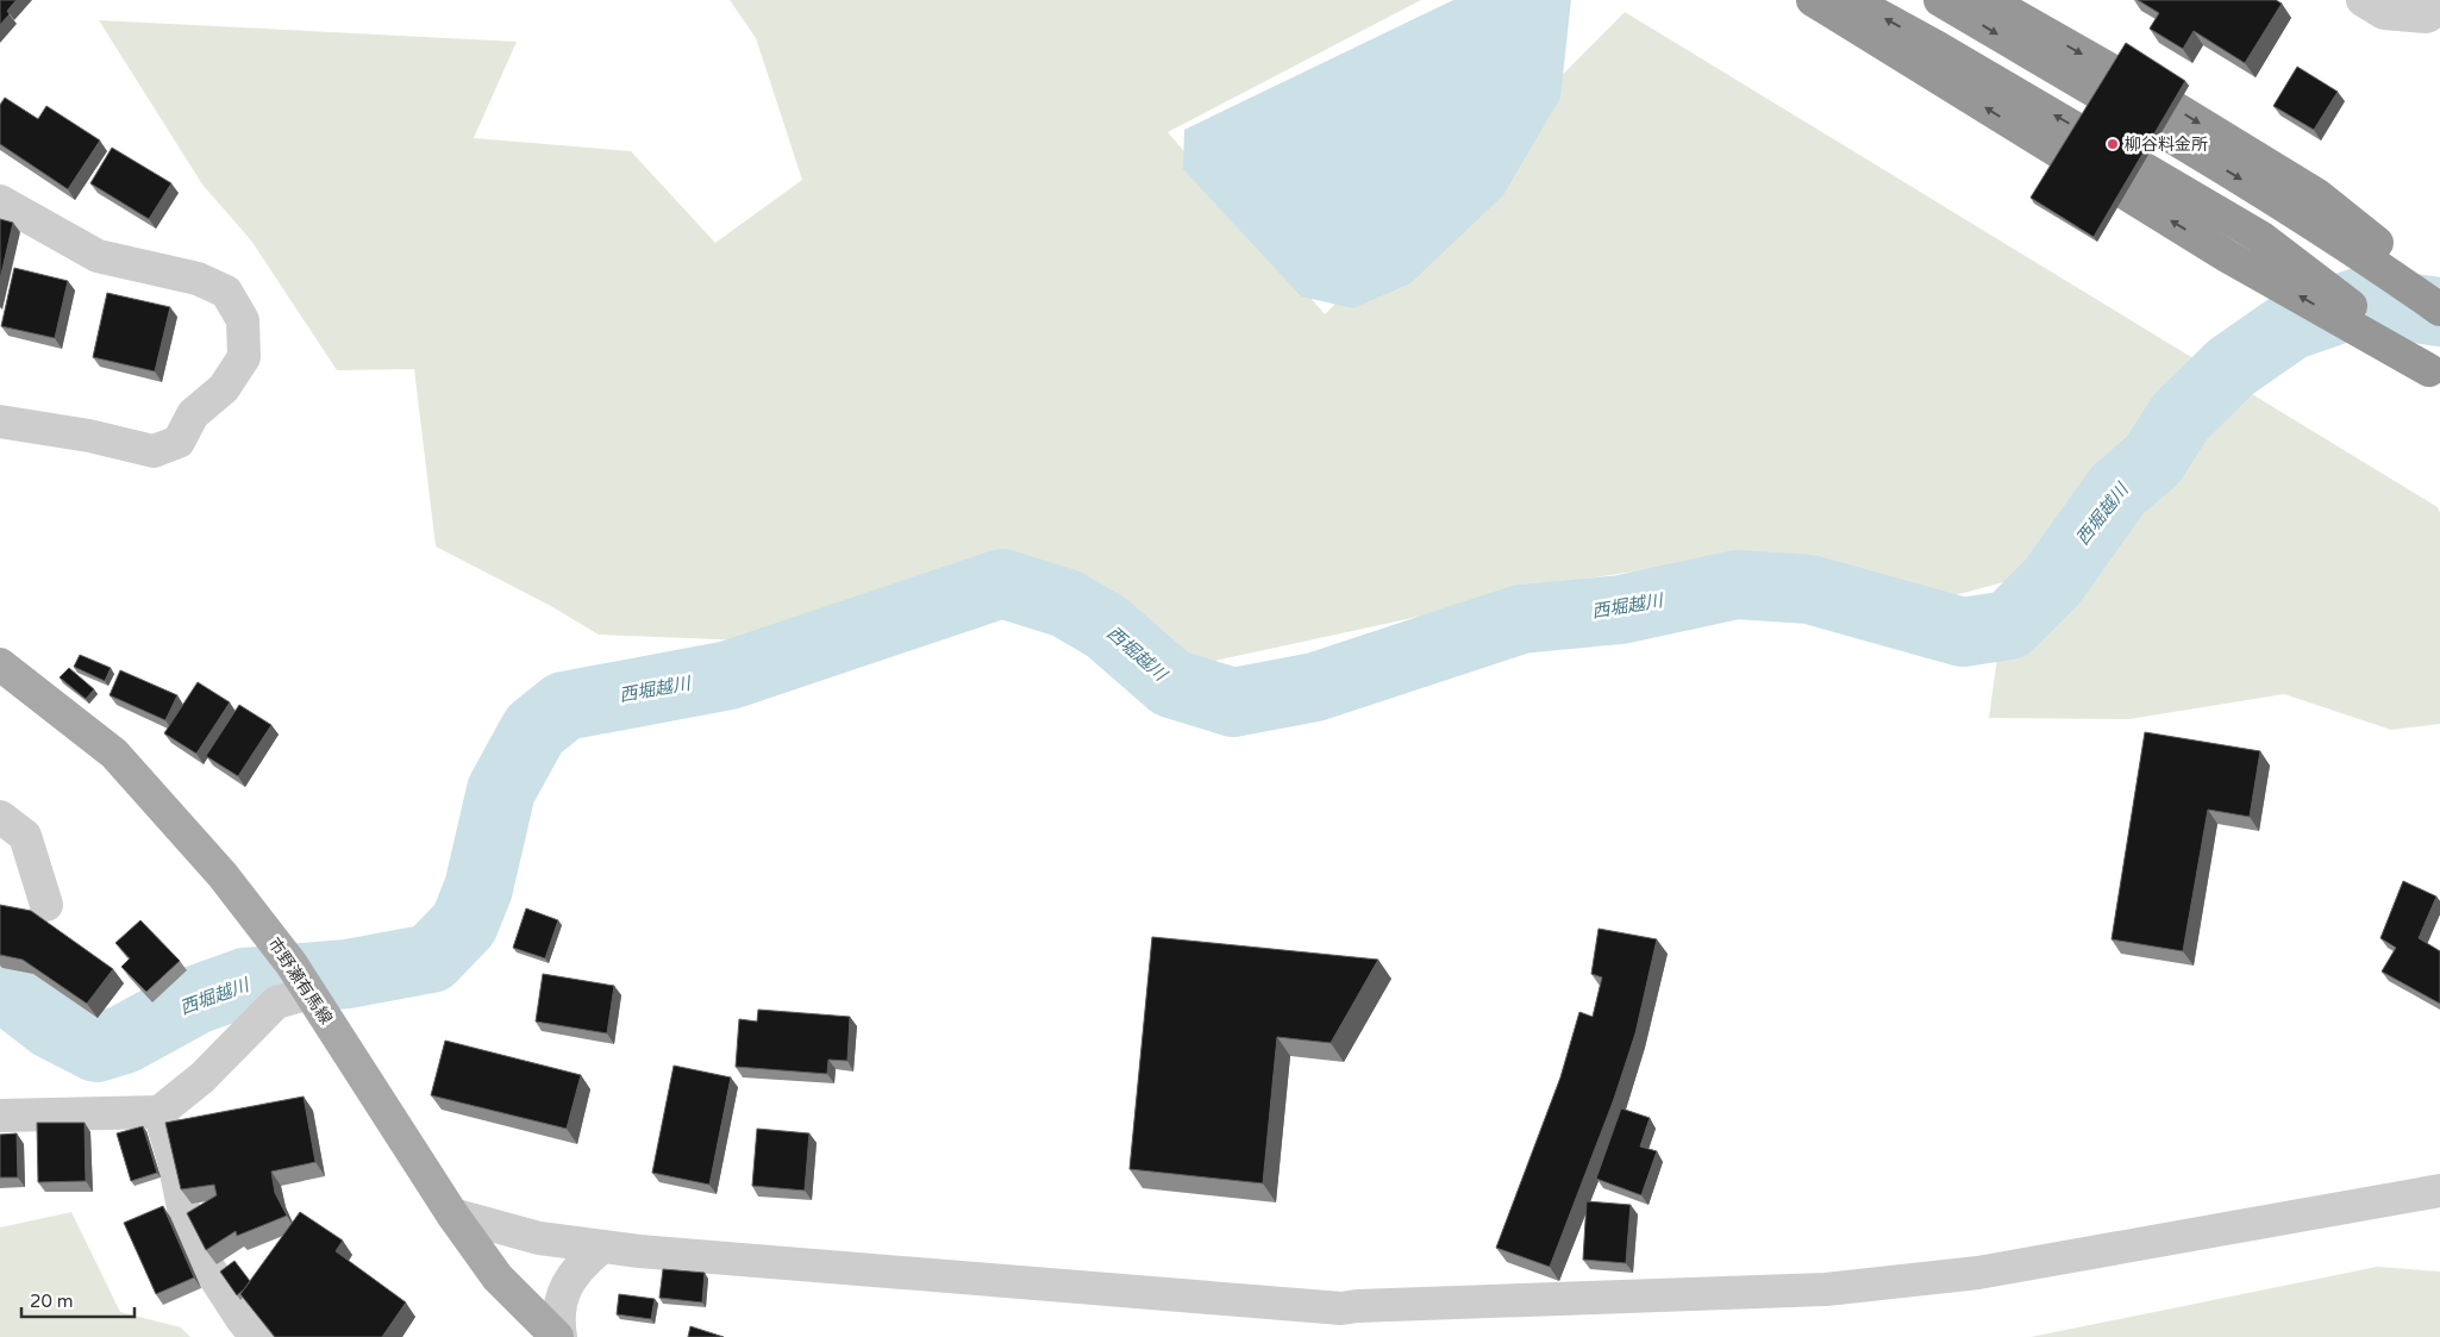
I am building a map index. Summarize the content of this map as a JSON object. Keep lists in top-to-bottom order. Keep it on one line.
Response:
{"streets":{"main road":["市野瀬有馬線"]},"water":["西堀越川"],"places":["柳谷料金所"],"scale_bar":"20 m"}
